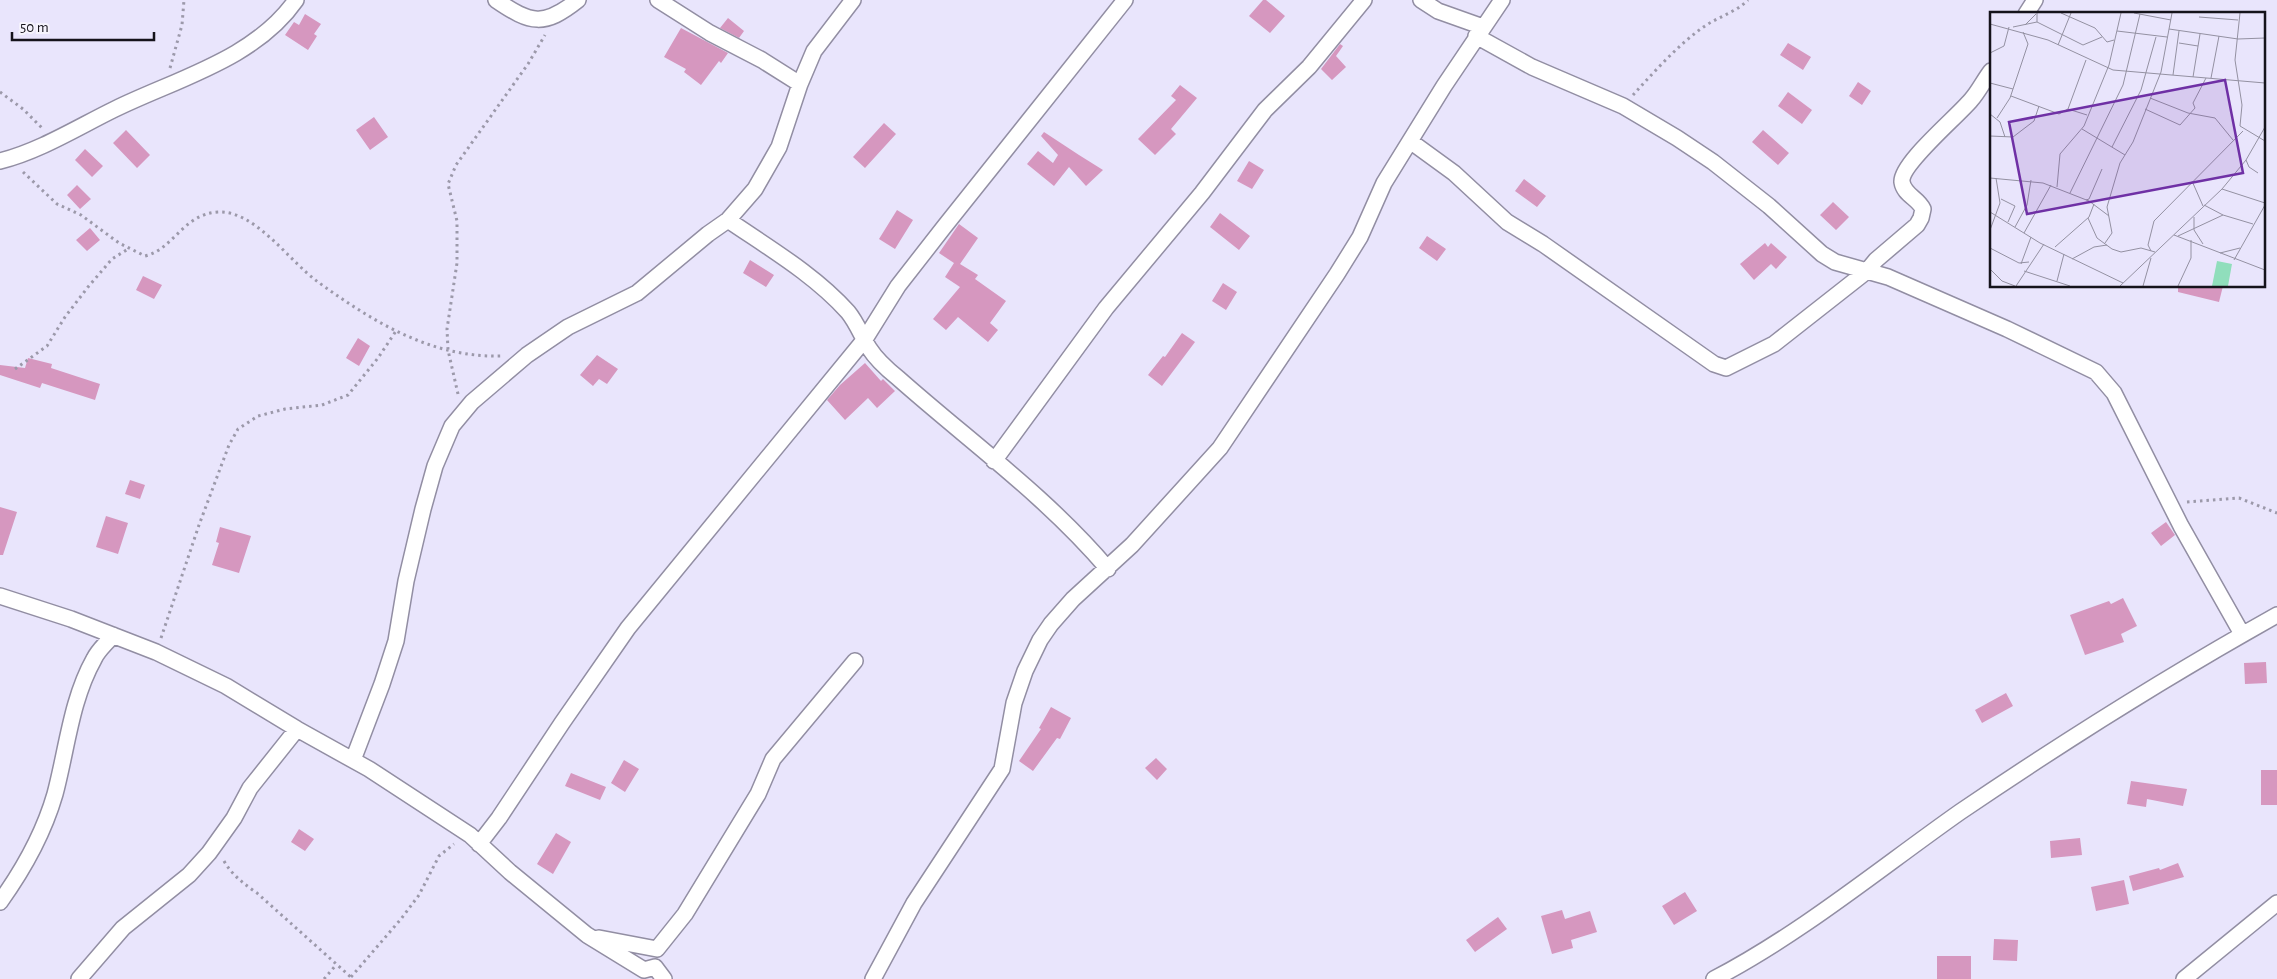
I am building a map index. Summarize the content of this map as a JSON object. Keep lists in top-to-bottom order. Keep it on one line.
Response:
{"scale_bar":"50 m"}
